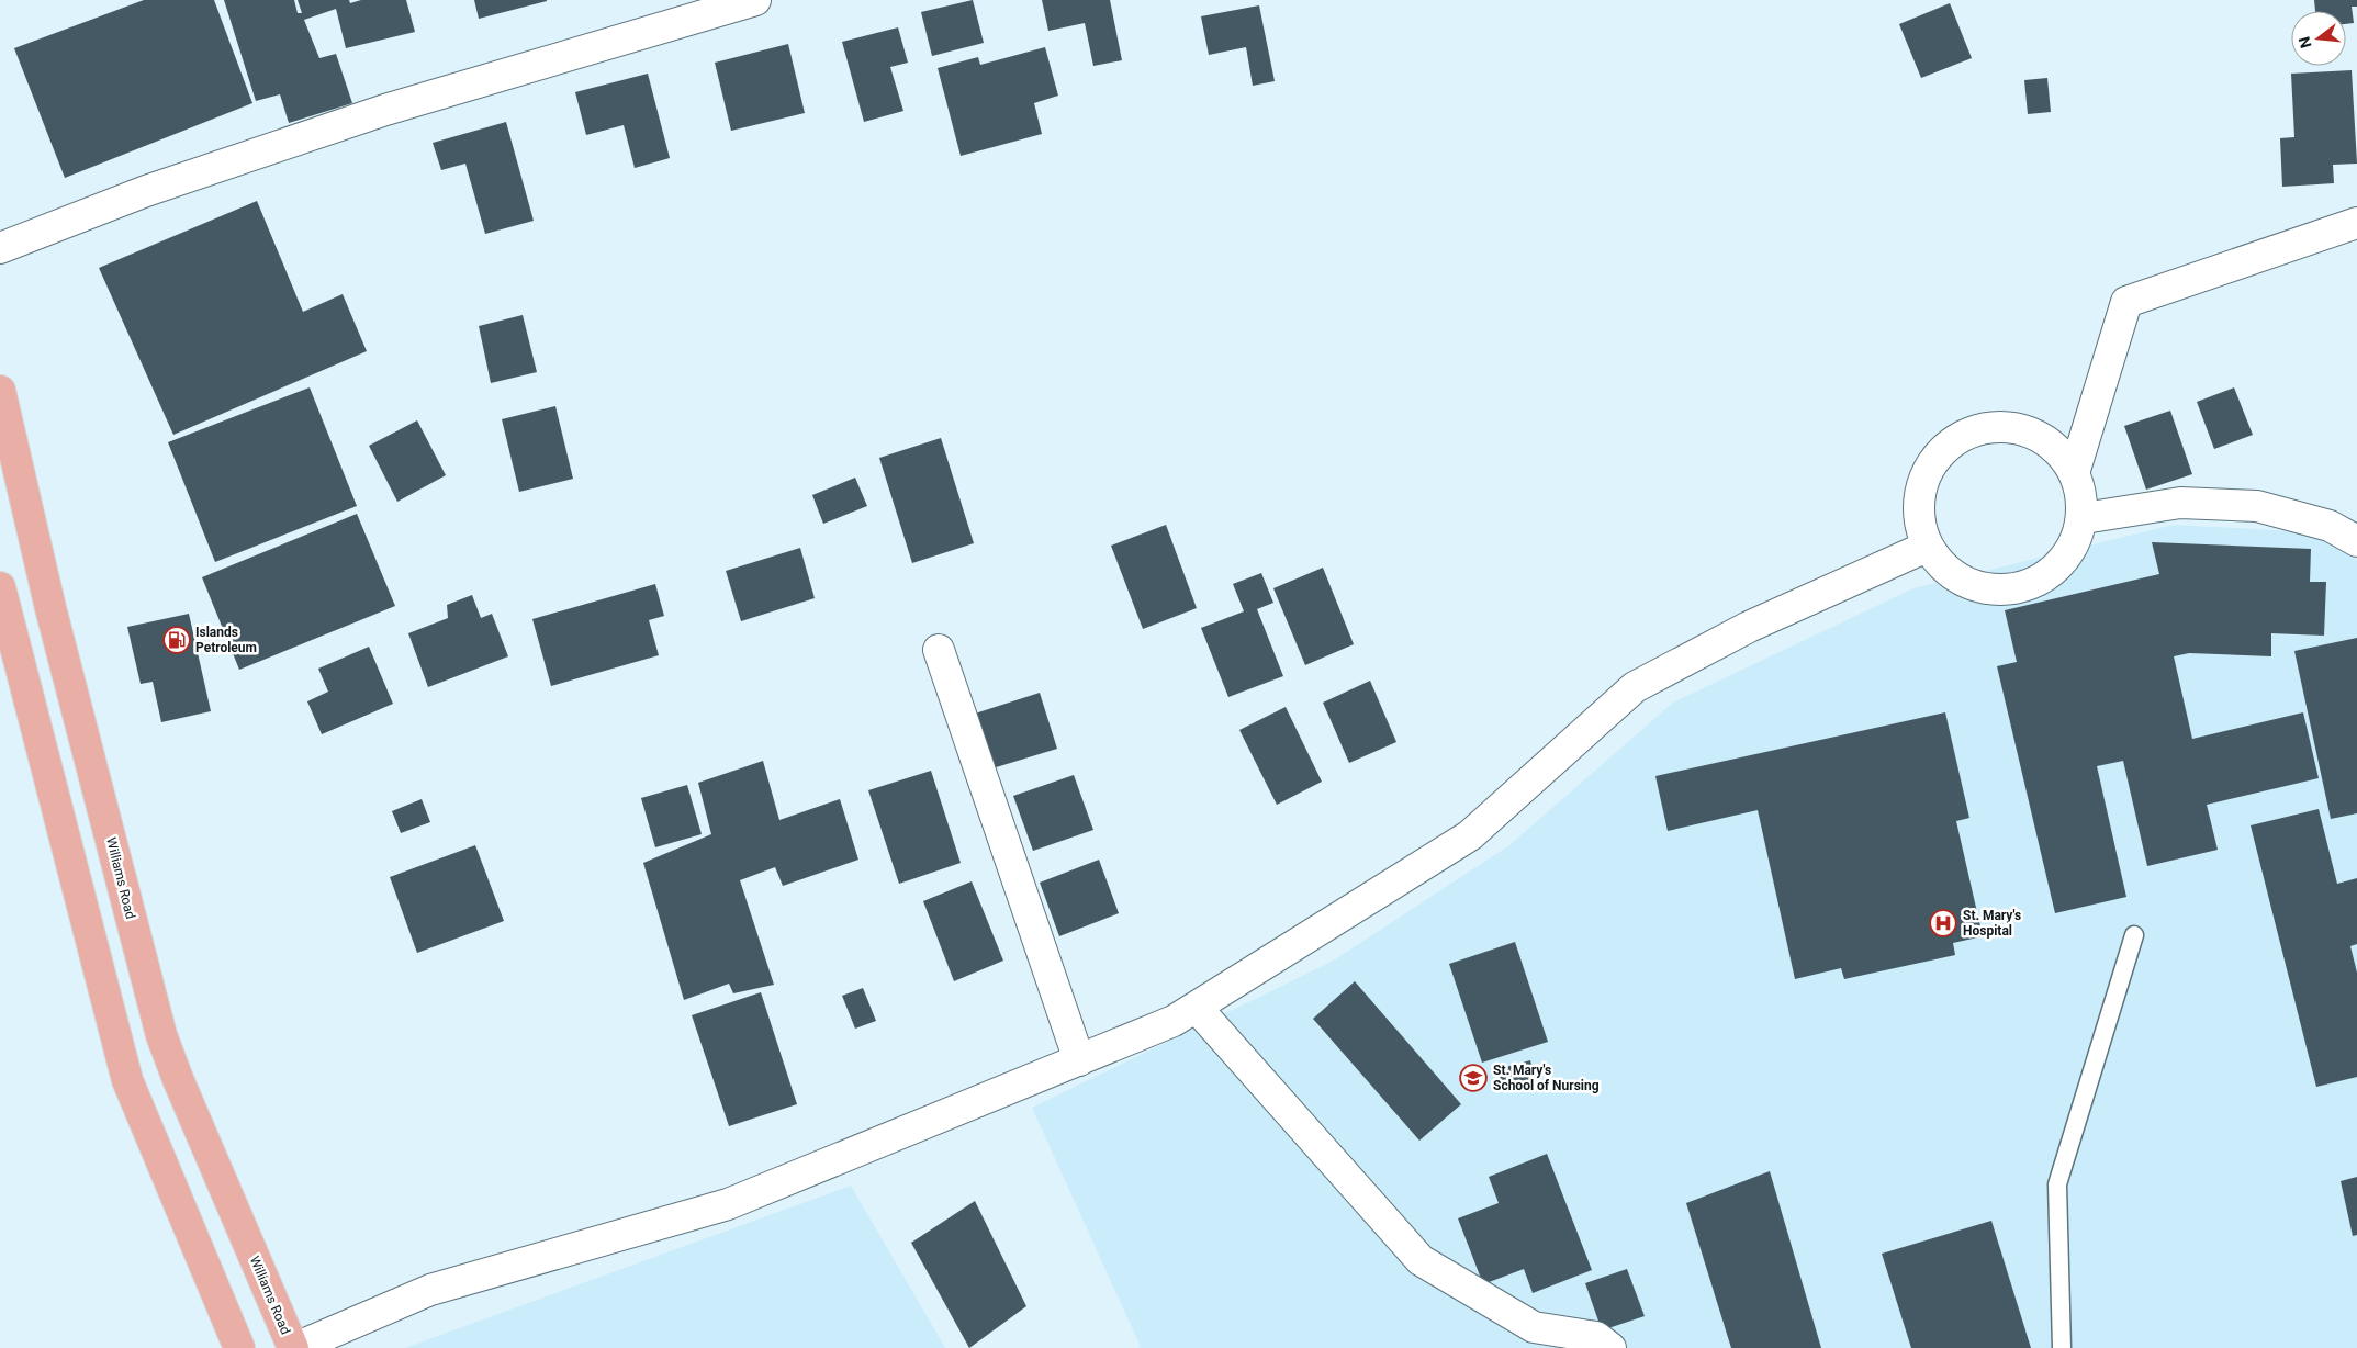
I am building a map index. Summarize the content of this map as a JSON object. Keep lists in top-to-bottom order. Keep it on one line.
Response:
{"streets":{"main road":["Williams Road"]},"places":{"fuel station":["Islands Petroleum"],"hospital":["St. Mary's Hospital"],"school or university":["St. Mary's School of Nursing"]},"north":"left"}
